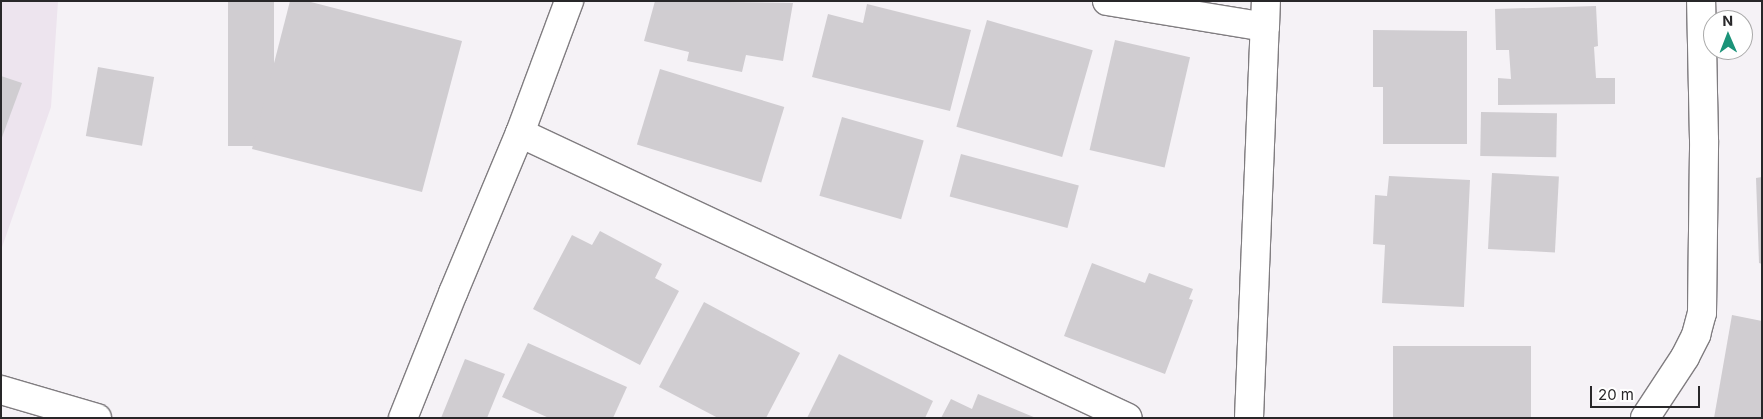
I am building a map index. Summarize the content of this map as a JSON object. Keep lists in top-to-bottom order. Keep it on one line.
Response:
{"scale_bar":"20 m","north":"top"}
